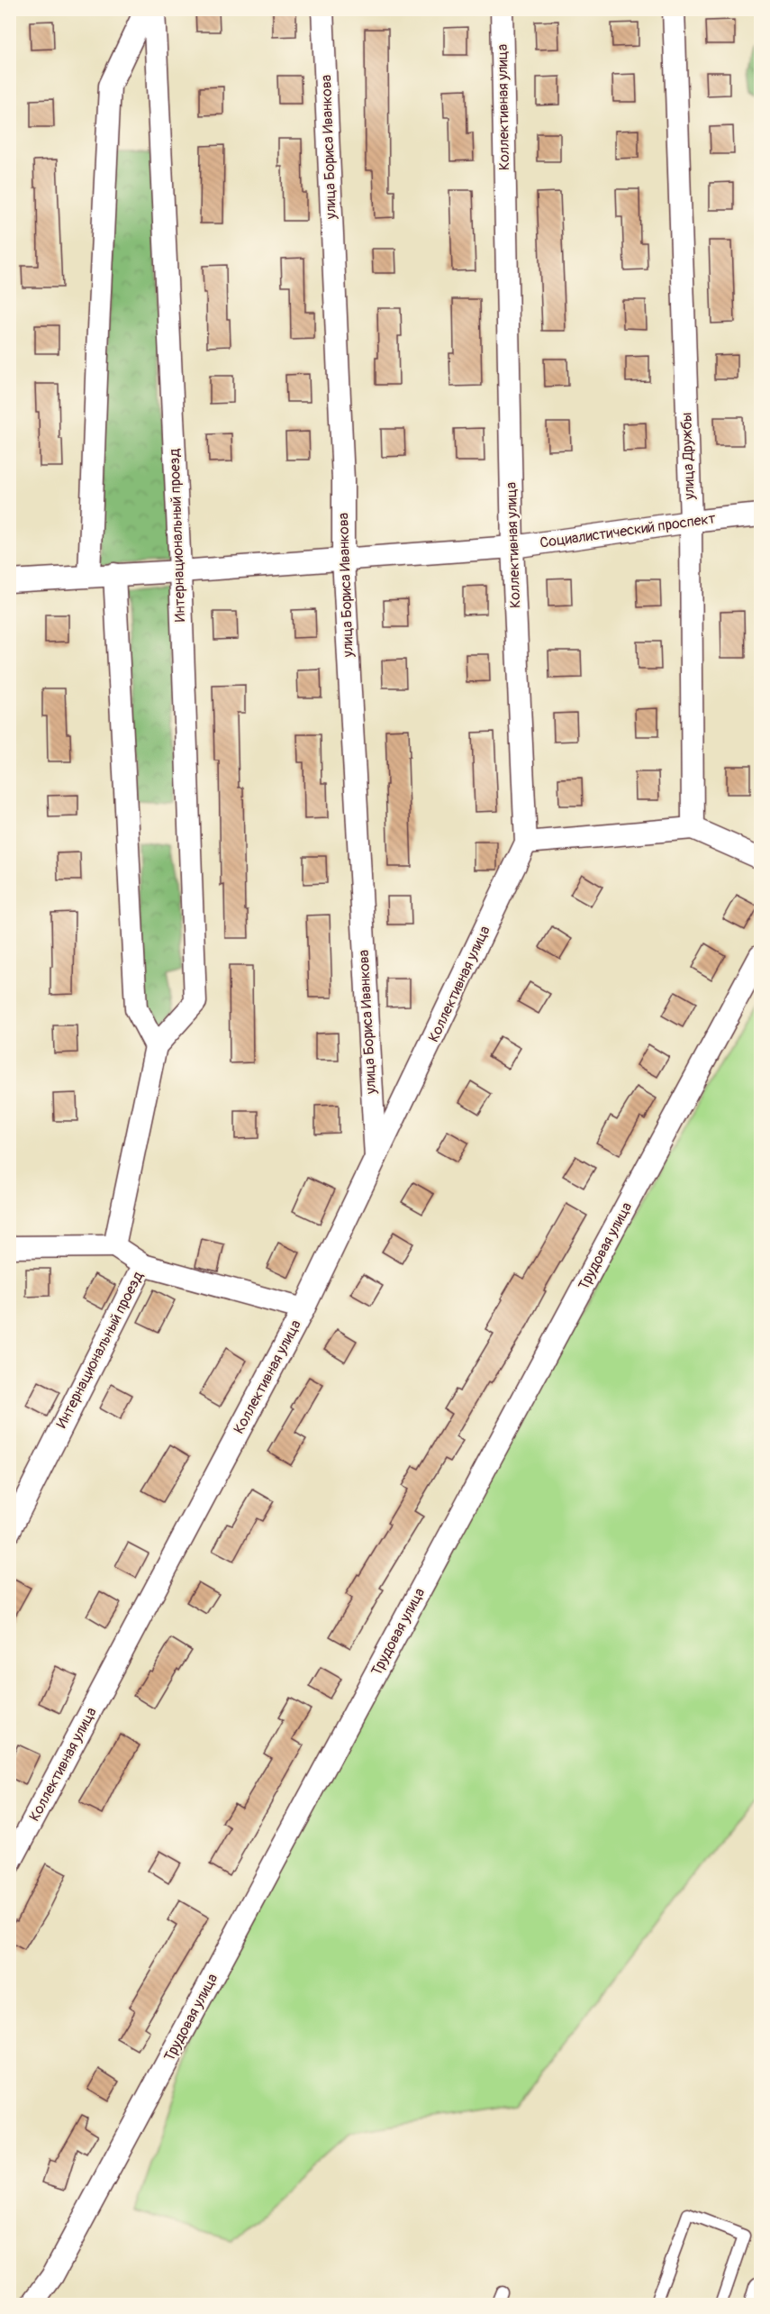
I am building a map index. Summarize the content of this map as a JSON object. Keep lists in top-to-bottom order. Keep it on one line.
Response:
{"streets":{"street":["Коллективная улица","улица Бориса Иванкова","улица Дружбы","Социалистический проспект","Интернациональный проезд","Трудовая улица"]},"crossings":[["Коллективная улица","улица Бориса Иванкова"],["Коллективная улица","Социалистический проспект"],["улица Бориса Иванкова","Социалистический проспект"],["улица Дружбы","Социалистический проспект"],["Социалистический проспект","Интернациональный проезд"]]}
